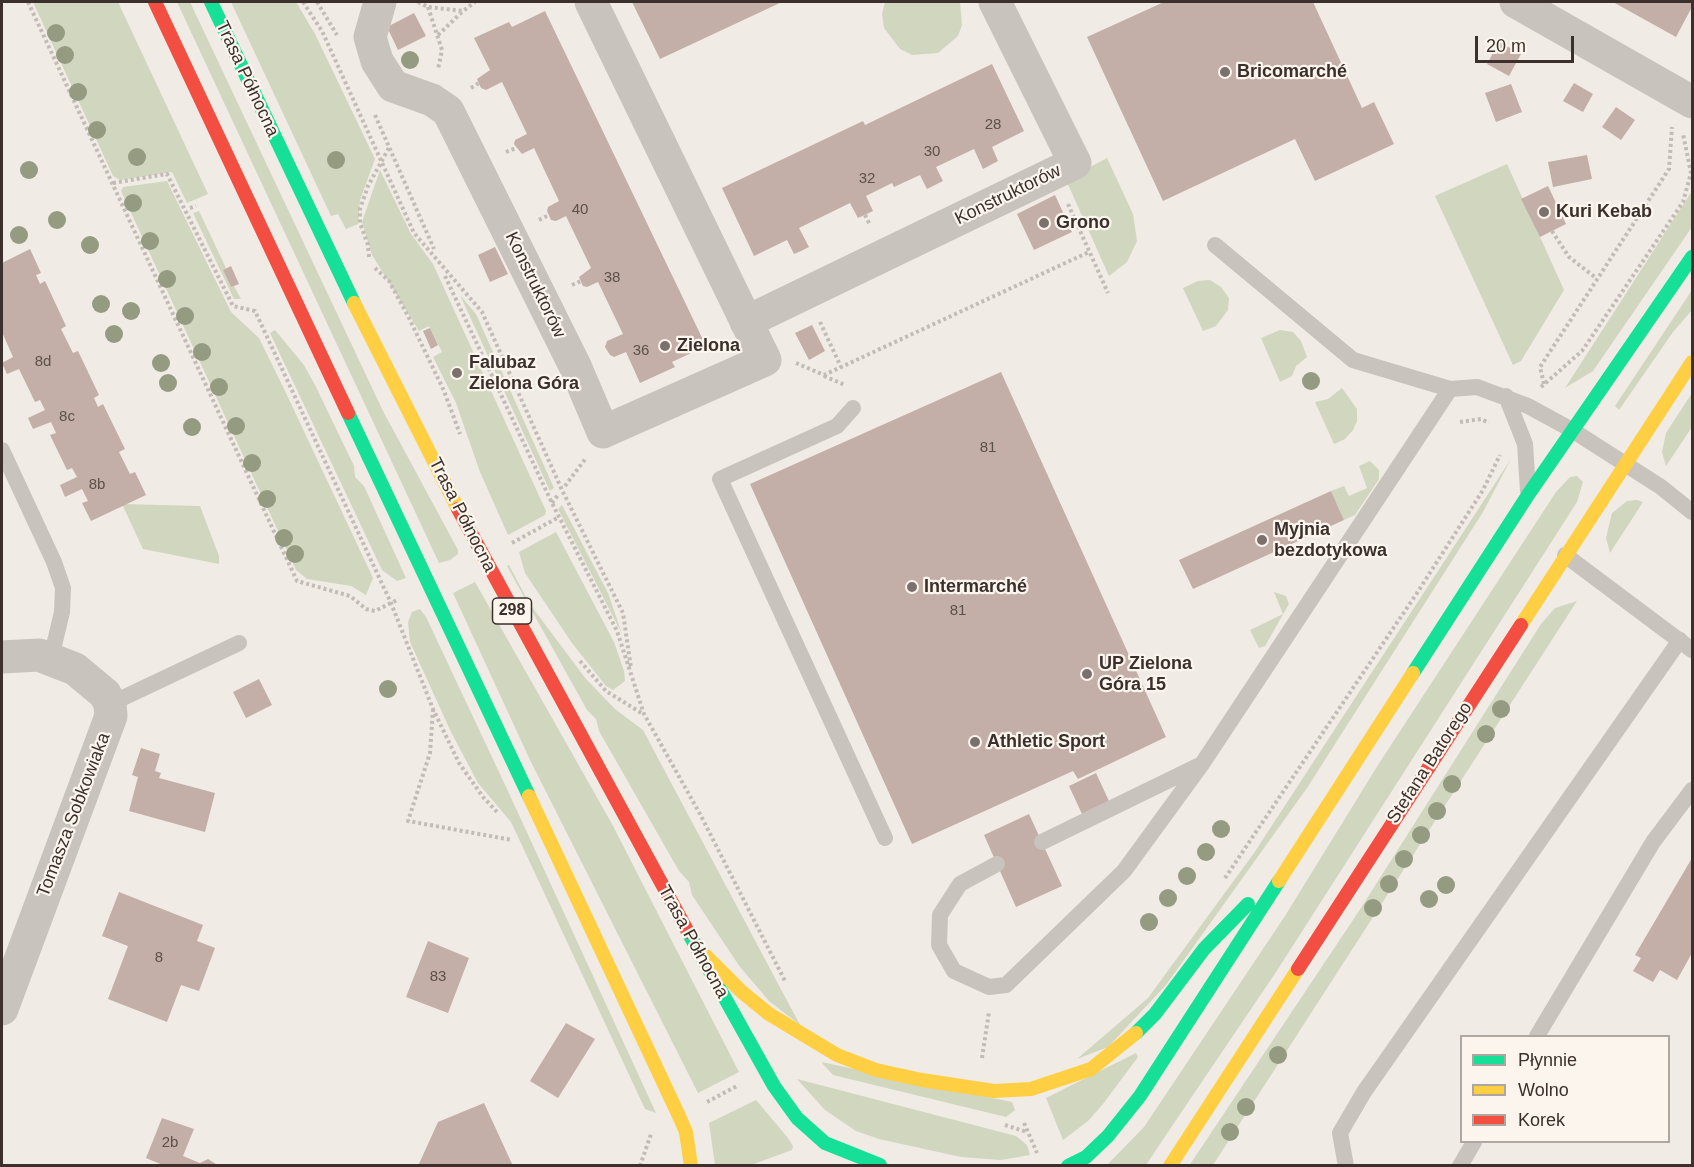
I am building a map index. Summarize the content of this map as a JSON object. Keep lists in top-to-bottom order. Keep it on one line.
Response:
{"streets":{"main road":["Trasa Północna","298","Stefana Batorego"],"street":["Konstruktorów","Tomasza Sobkowiaka"]},"crossings":[["Trasa Północna","298"]],"places":["Bricomarché","Kuri Kebab","Grono","Zielona","Falubaz Zielona Góra","Myjnia bezdotykowa","Intermarché","UP Zielona Góra 15","Athletic Sport"],"house_numbers":["28","30","32","40","38","36","8d","8c","81","8b","81","8","83","2b"],"legend":["Płynnie","Wolno","Korek"],"scale_bar":"20 m"}
